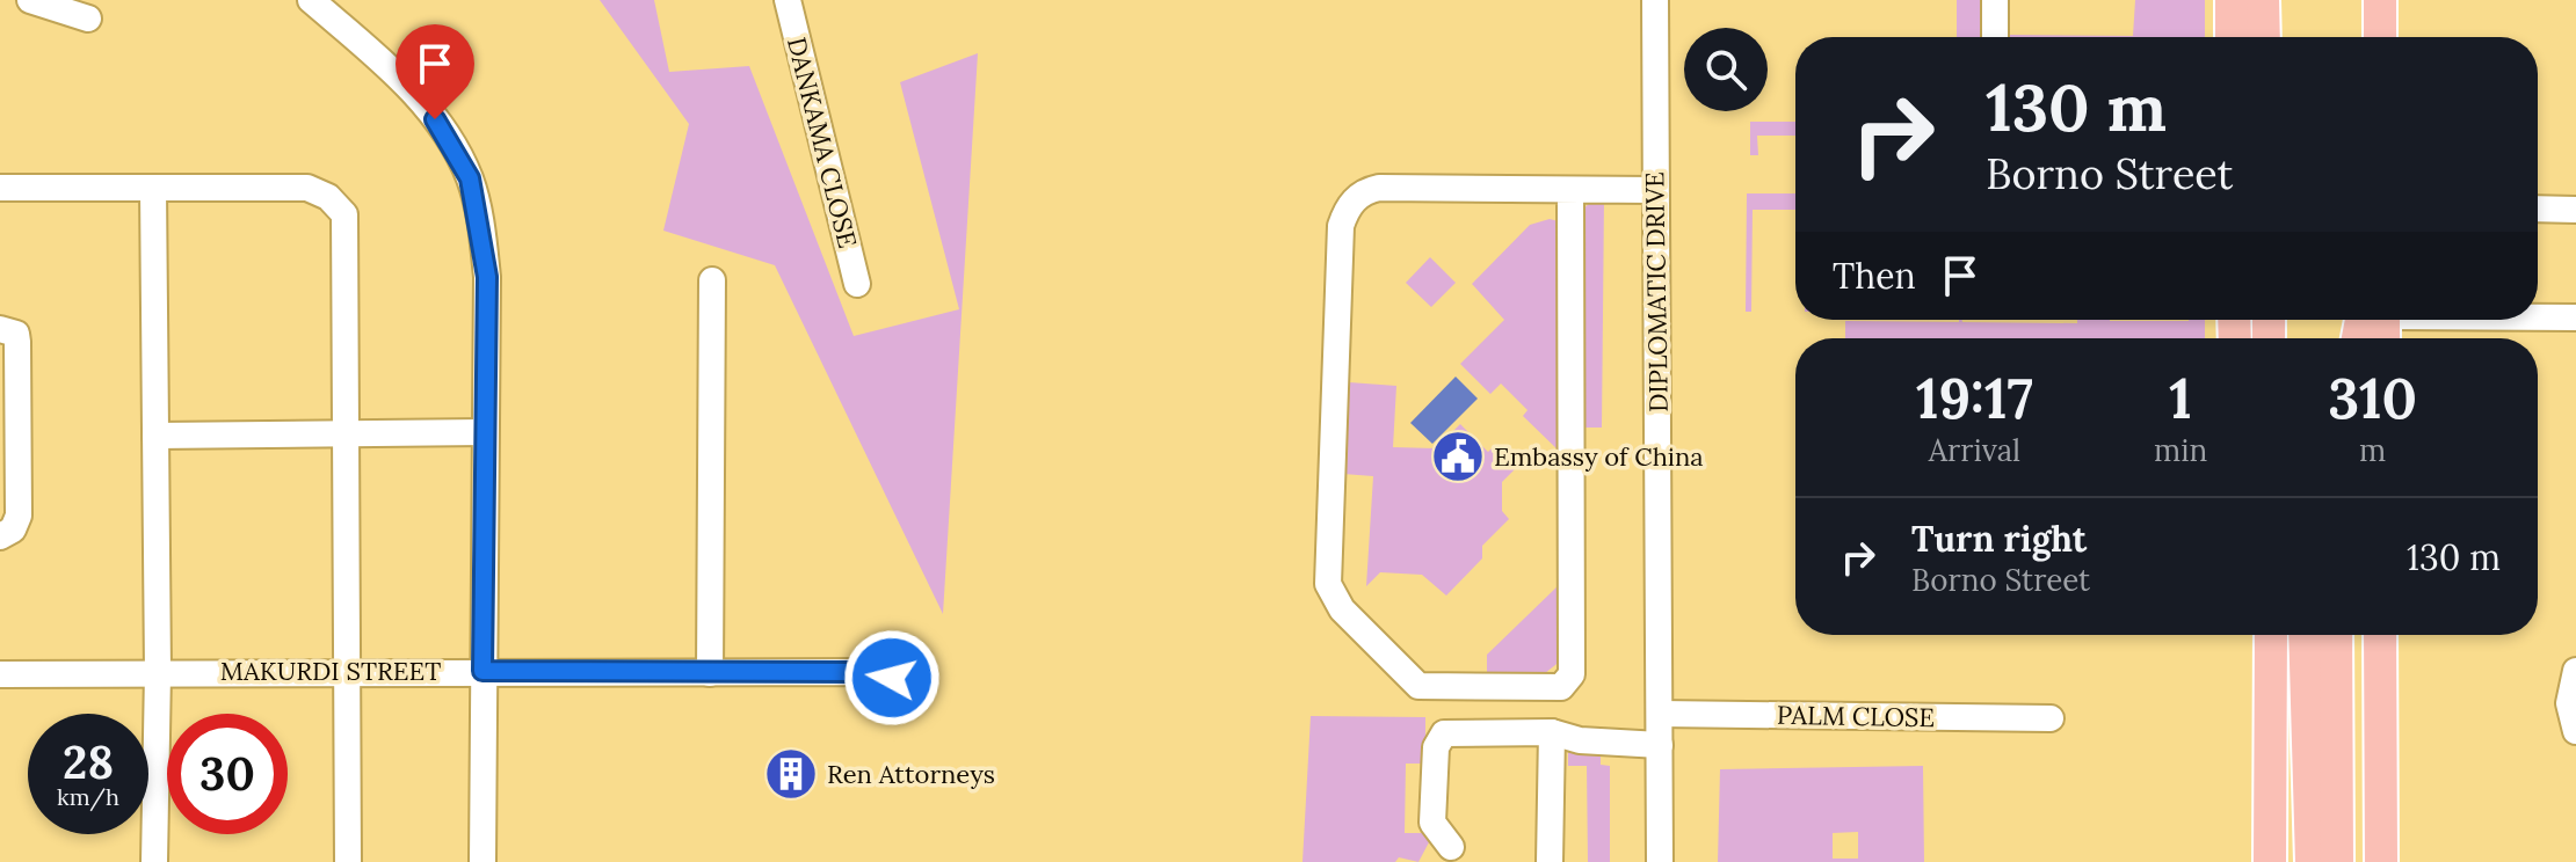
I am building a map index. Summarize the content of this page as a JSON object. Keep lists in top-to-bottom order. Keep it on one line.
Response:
{"streets":{"street":["DANKAMA CLOSE","DIPLOMATIC DRIVE","MAKURDI STREET","PALM CLOSE"]},"crossings":[["DIPLOMATIC DRIVE","PALM CLOSE"]],"places":{"public building":["Embassy of China"],"building":["Ren Attorneys"]},"page":{"turn":["130 m","Borno Street"],"then":"Then","eta":["19:17","Arrival","1","min","310","m"],"list":[{"name":"Turn right","note":"Borno Street","value":"130 m"}],"speed":"28 km/h","limit":"30"}}
